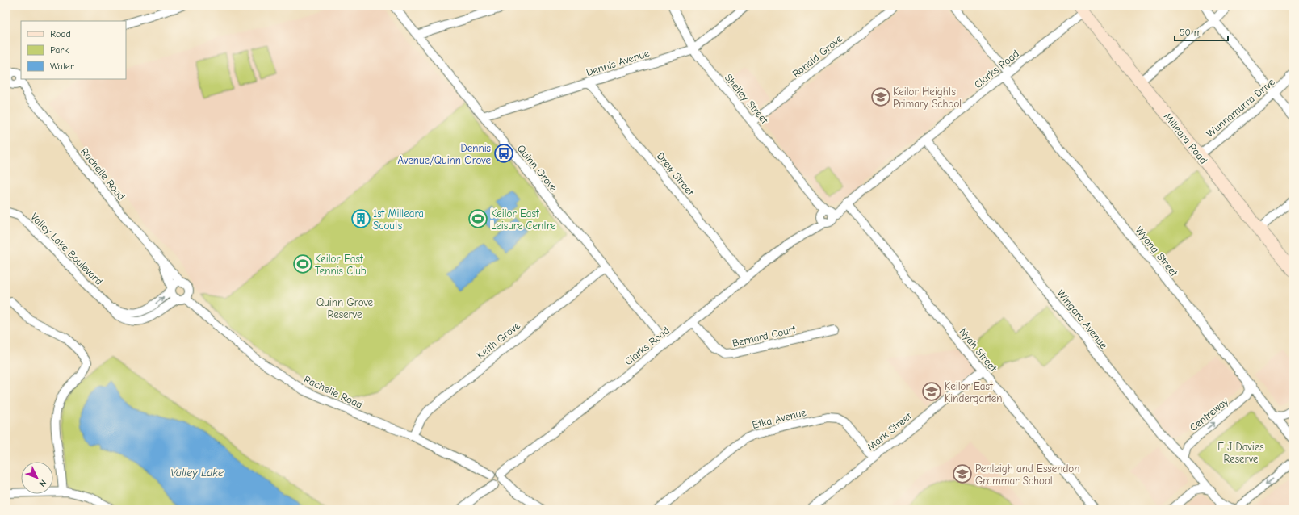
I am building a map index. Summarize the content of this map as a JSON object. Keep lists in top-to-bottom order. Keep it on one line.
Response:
{"streets":{"main road":["Milleara Road"],"street":["Ronald Grove","Dennis Avenue","Clarks Road","Shelley Street","Wunnamurra Drive","Quinn Grove","Rachelle Road","Drew Street","Valley Lake Boulevard","Wyong Street","Wingara Avenue","Bernard Court","Keith Grove","Nyah Street","Centreway","Etka Avenue","Mark Street"]},"crossings":[["Ronald Grove","Shelley Street"],["Dennis Avenue","Shelley Street"],["Dennis Avenue","Quinn Grove"],["Dennis Avenue","Drew Street"],["Clarks Road","Shelley Street"],["Clarks Road","Milleara Road"],["Clarks Road","Quinn Grove"],["Clarks Road","Rachelle Road"],["Clarks Road","Drew Street"],["Clarks Road","Wyong Street"],["Clarks Road","Wingara Avenue"],["Clarks Road","Bernard Court"],["Clarks Road","Nyah Street"],["Wunnamurra Drive","Milleara Road"],["Quinn Grove","Keith Grove"],["Rachelle Road","Valley Lake Boulevard"],["Rachelle Road","Keith Grove"],["Wyong Street","Centreway"],["Wingara Avenue","Centreway"],["Nyah Street","Mark Street"],["Etka Avenue","Mark Street"]],"one_way":["Centreway"],"water":["Valley Lake"],"parks":["Quinn Grove Reserve","F J Davies Reserve"],"places":{"school or university":["Keilor Heights Primary School","Keilor East Kindergarten","Penleigh and Essendon Grammar School"],"bus stop":["Dennis Avenue/Quinn Grove"],"building":["1st Milleara Scouts"],"sports":["Keilor East Leisure Centre","Keilor East Tennis Club"]},"legend":["Road","Park","Water"],"scale_bar":"50 m","north":"bottom right"}
